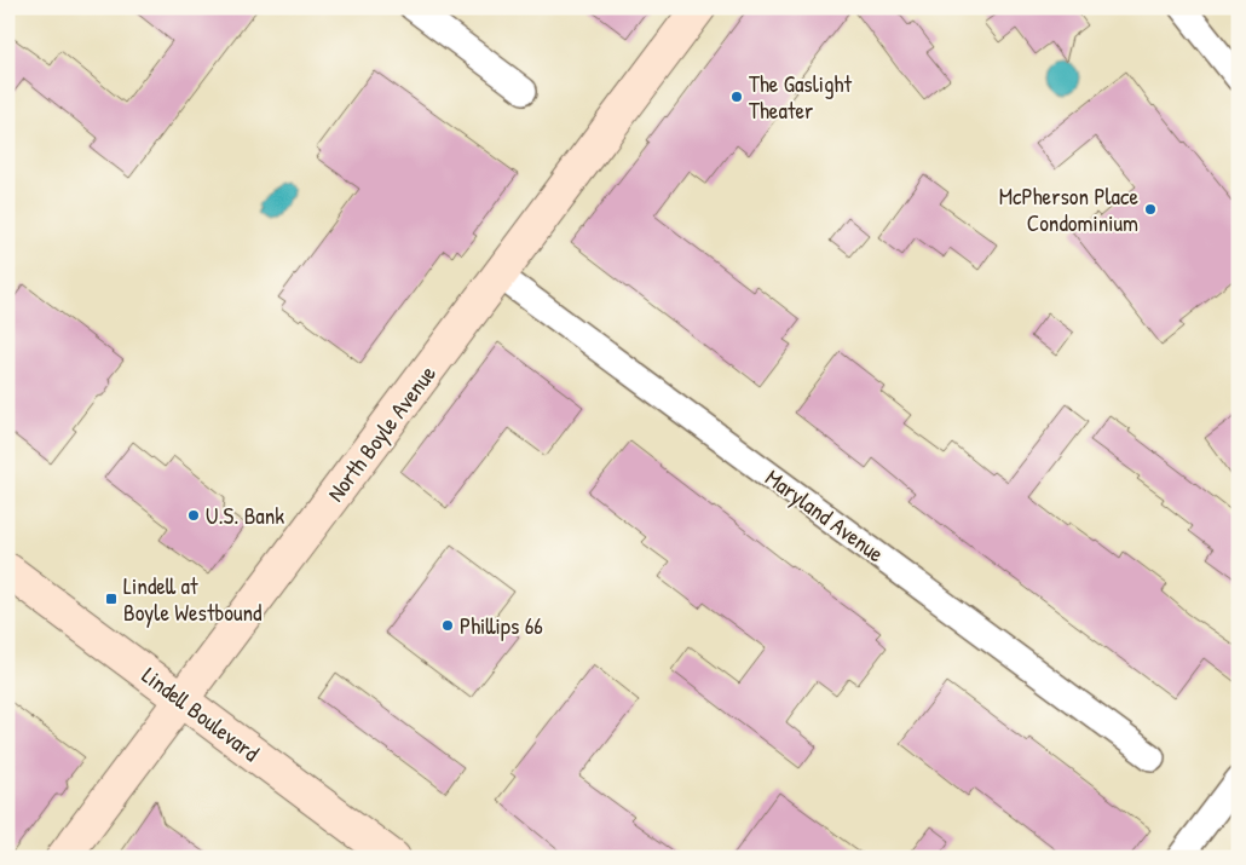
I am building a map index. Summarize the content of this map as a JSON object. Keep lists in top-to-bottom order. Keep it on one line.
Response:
{"streets":{"street":["North Boyle Avenue","Maryland Avenue","Lindell Boulevard"]},"crossings":[["North Boyle Avenue","Maryland Avenue"],["North Boyle Avenue","Lindell Boulevard"]],"places":{"other":["The Gaslight Theater","McPherson Place Condominium","U.S. Bank","Phillips 66"],"transit":["Lindell at Boyle Westbound"]}}
